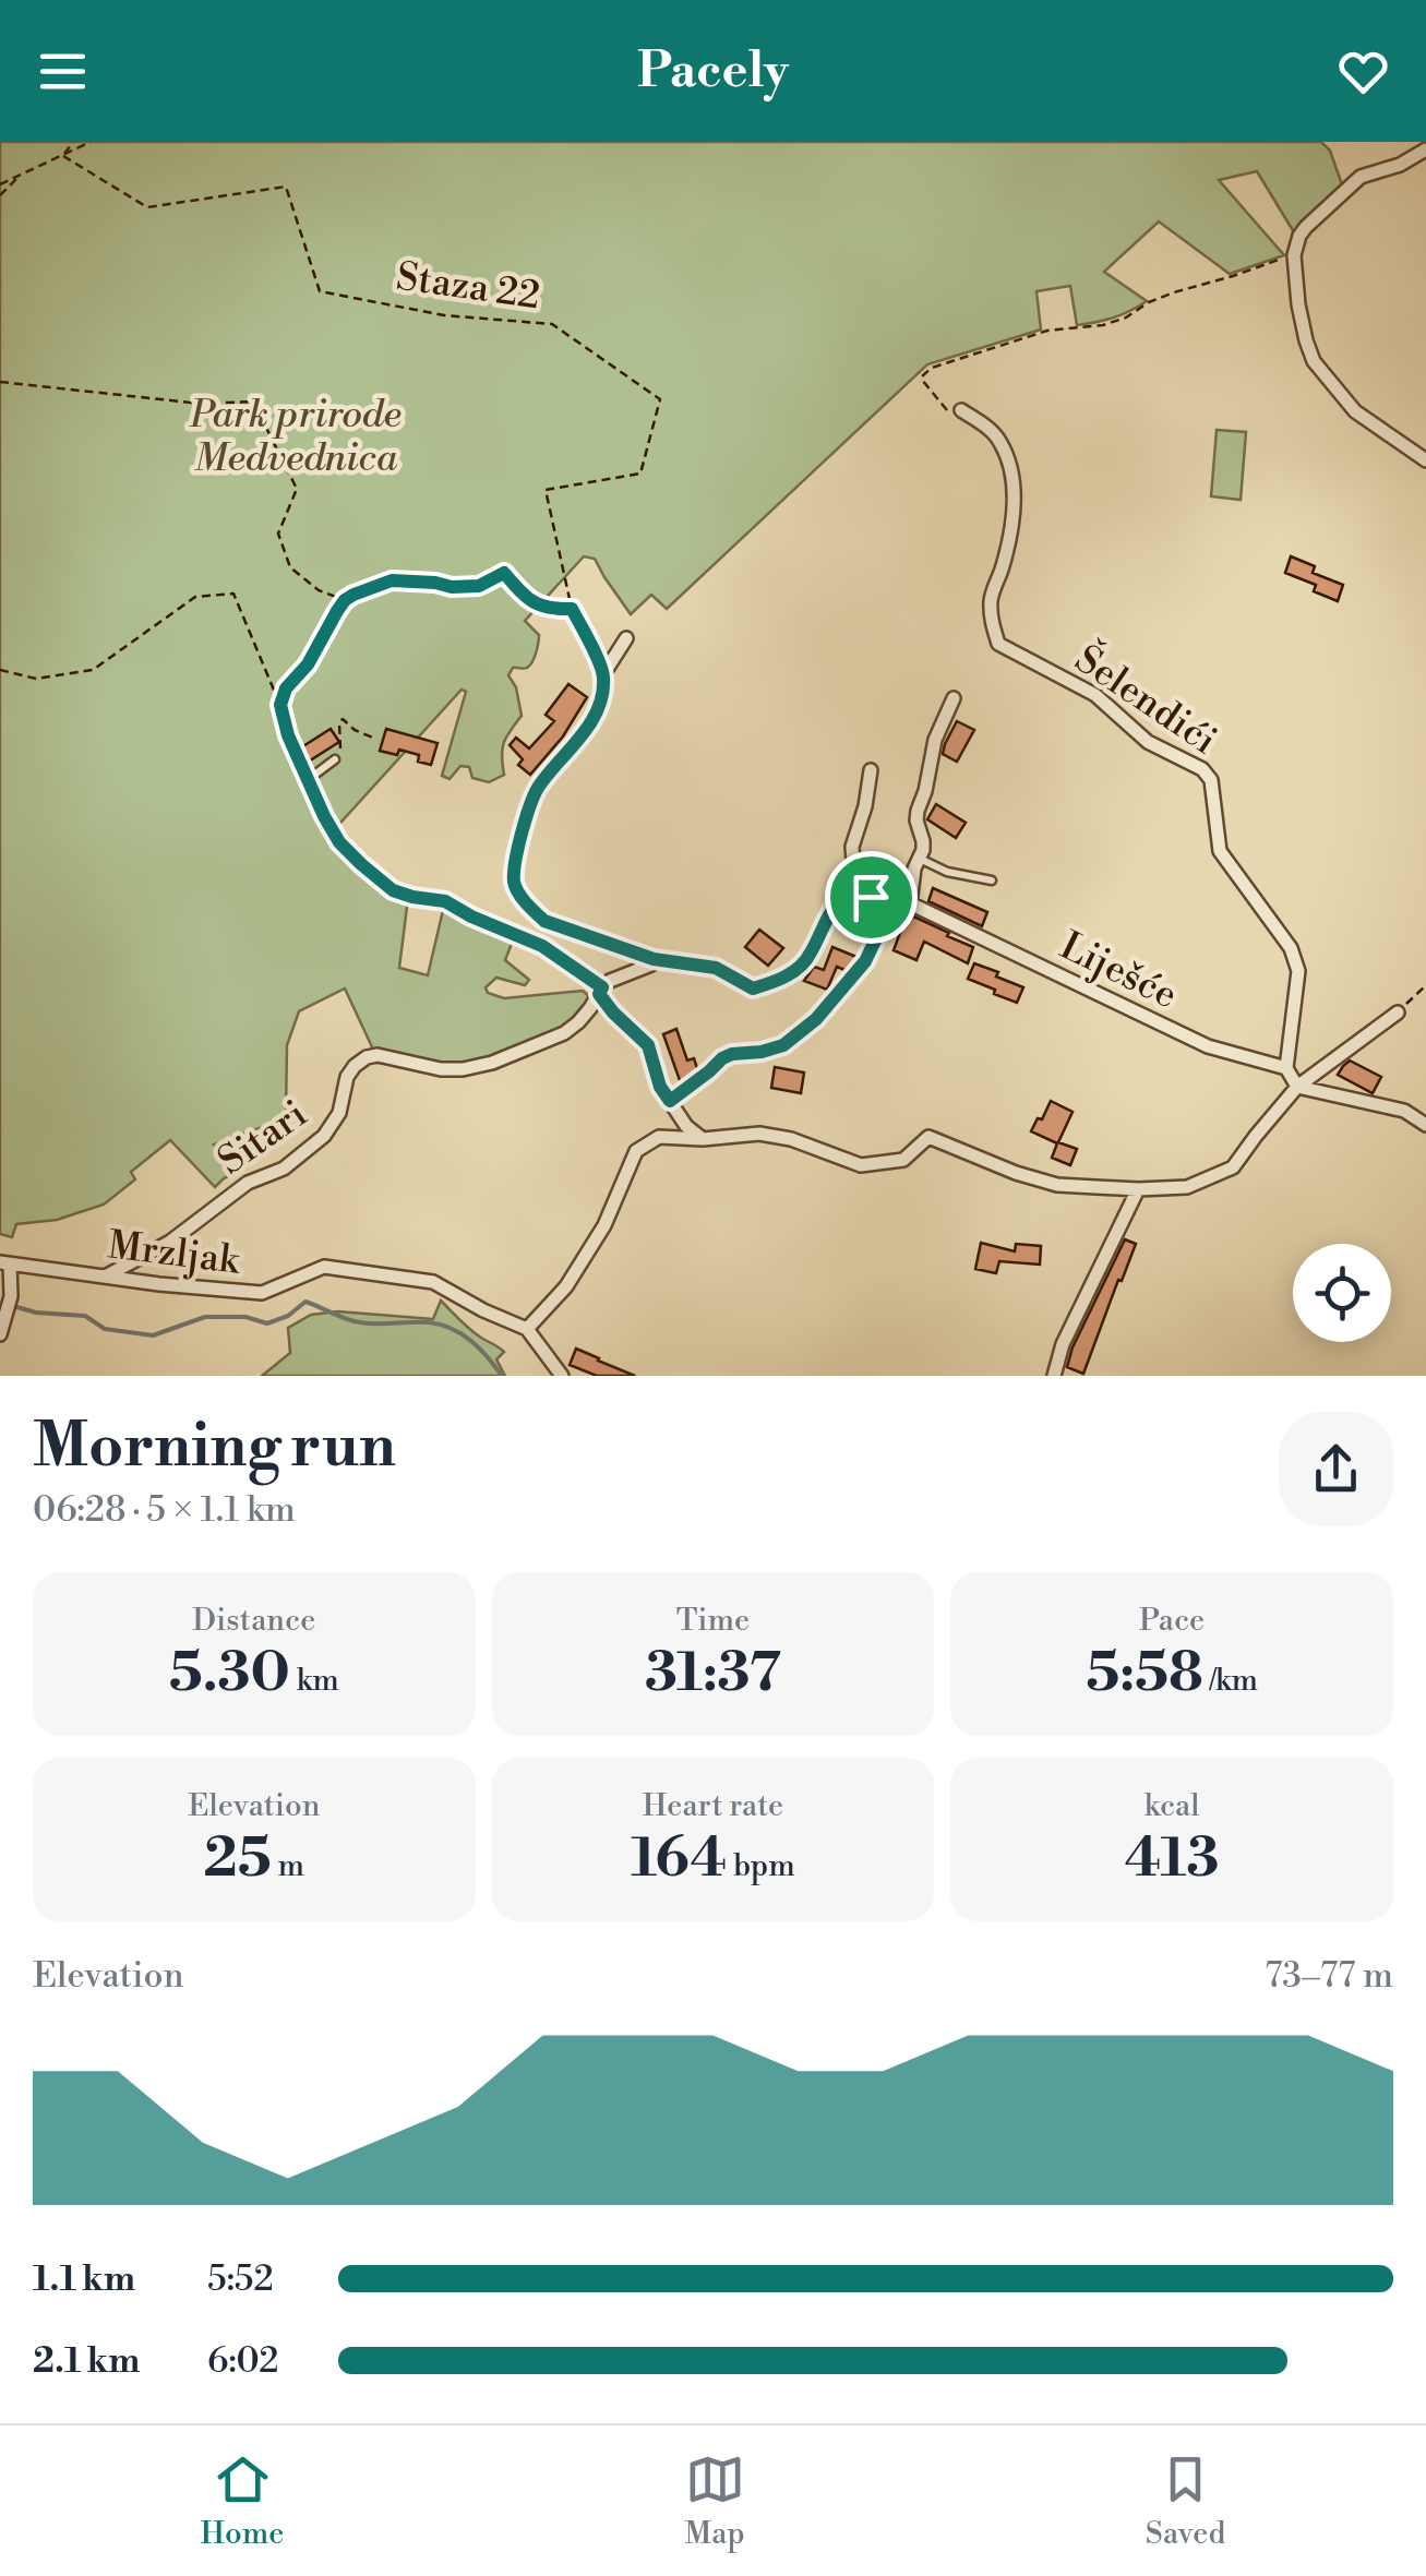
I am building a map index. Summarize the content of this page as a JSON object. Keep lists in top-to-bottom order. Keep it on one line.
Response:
{"streets":{"street":["Šelendići","Liješće","Sitari","Mrzljak"],"path":["Staza 22"]},"crossings":[["Šelendići","Liješće"],["Sitari","Mrzljak"]],"parks":["Park prirode Medvednica"],"page":{"header":"Pacely","heading":["Morning run","06:28 · 5 × 1.1 km"],"stats":[["Distance","5.30 km"],["Time","31:37"],["Pace","5:58 /km"],["Elevation","25 m"],["Heart rate","164 bpm"],["kcal","413"]],"chart":["Elevation","73–77 m"],"list":[{"name":"1.1 km","note":"5:52"},{"name":"2.1 km","note":"6:02"}],"tabs":["Home","Map","Saved"]}}
